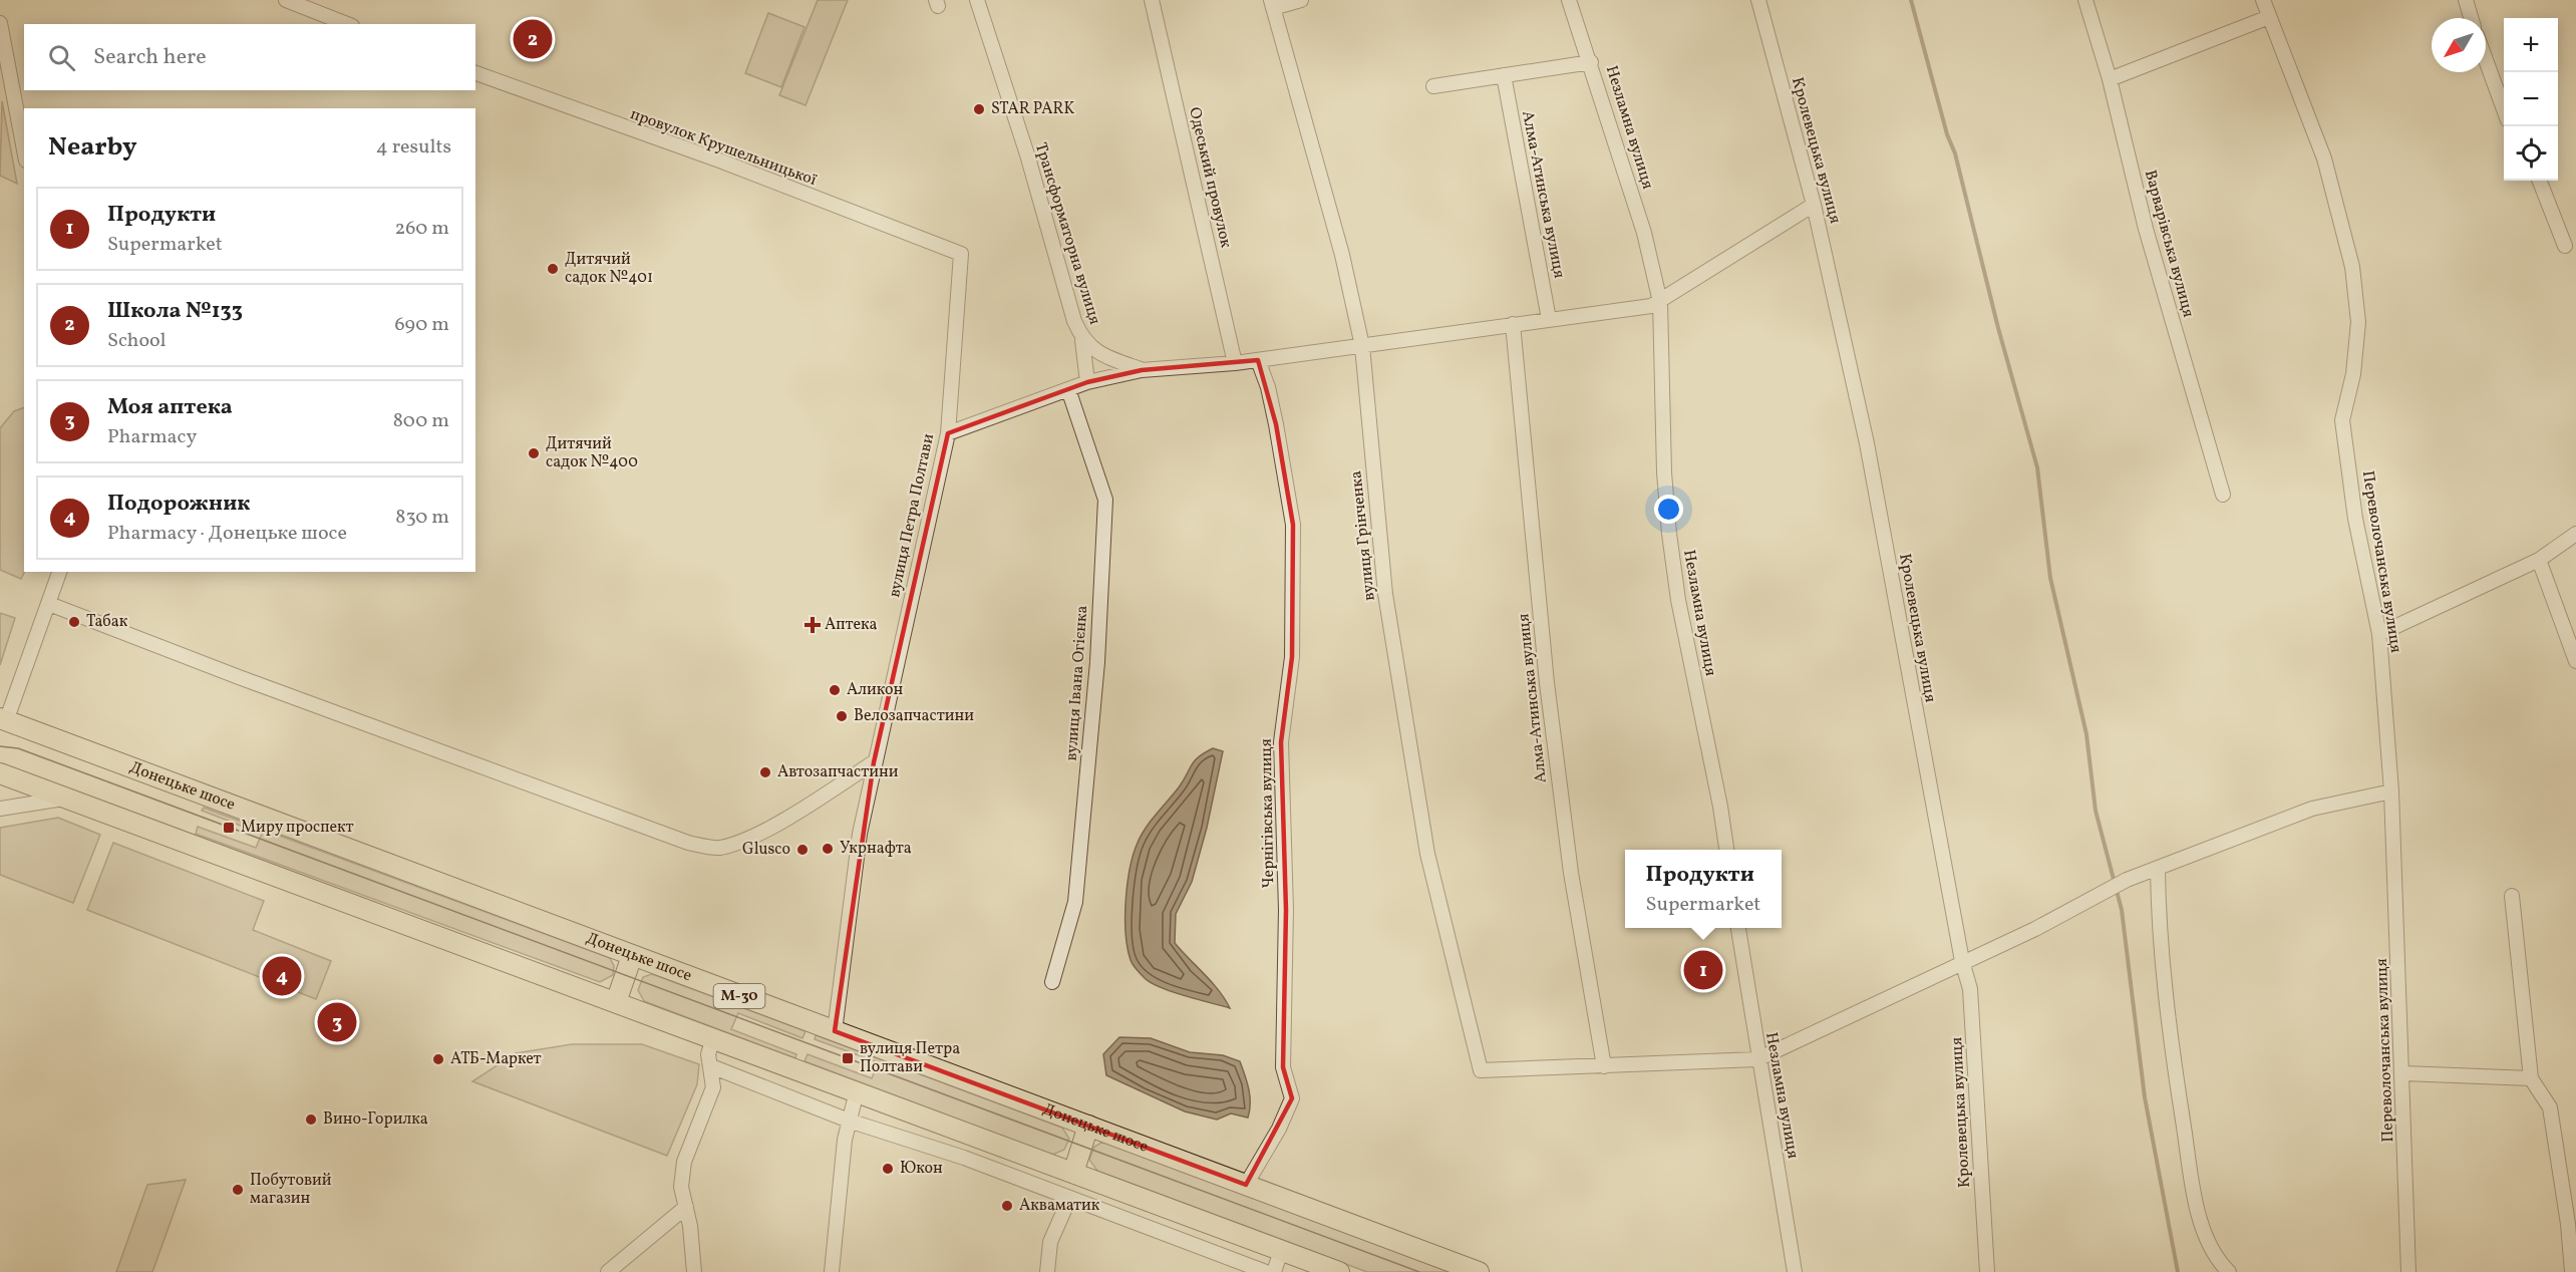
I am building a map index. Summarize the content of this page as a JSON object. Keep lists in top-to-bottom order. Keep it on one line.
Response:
{"streets":{"highway":["Донецьке шосе","М-30"],"street":["Незламна вулиця","провулок Крушельницької","Кролевецька вулиця","Одеський провулок","Алма-Атинська вулиця","Трансформаторна вулиця","Варварівська вулиця","вулиця Петра Полтави","вулиця Грінченка","Переволочанська вулиця","вулиця Івана Огієнка","Чернігівська вулиця"]},"crossings":[["провулок Крушельницької","вулиця Петра Полтави"],["Алма-Атинська вулиця","вулиця Грінченка"],["вулиця Петра Полтави","Донецьке шосе"],["Донецьке шосе","Чернігівська вулиця"]],"places":{"other":["STAR PARK","Дитячий садок №401","Дитячий садок №400","Табак","Аликон","Велозапчастини","Автозапчастини","Укрнафта","Glusco","АТБ-Маркет","Вино-Горилка","Юкон","Побутовий магазин","Акваматик"],"health":["Аптека"],"transit":["Миру проспект","вулиця Петра Полтави"]},"north":"bottom left","page":{"pins":["2","1","4","3"],"map_buttons":["+","−"],"search":"Search here","heading":["Nearby","4 results"],"list":[{"mark":"1","name":"Продукти","note":"Supermarket","value":"260 m"},{"mark":"2","name":"Школа №133","note":"School","value":"690 m"},{"mark":"3","name":"Моя аптека","note":"Pharmacy","value":"800 m"},{"mark":"4","name":"Подорожник","note":"Pharmacy · Донецьке шосе","value":"830 m"}],"popup":["Продукти","Supermarket"]}}
